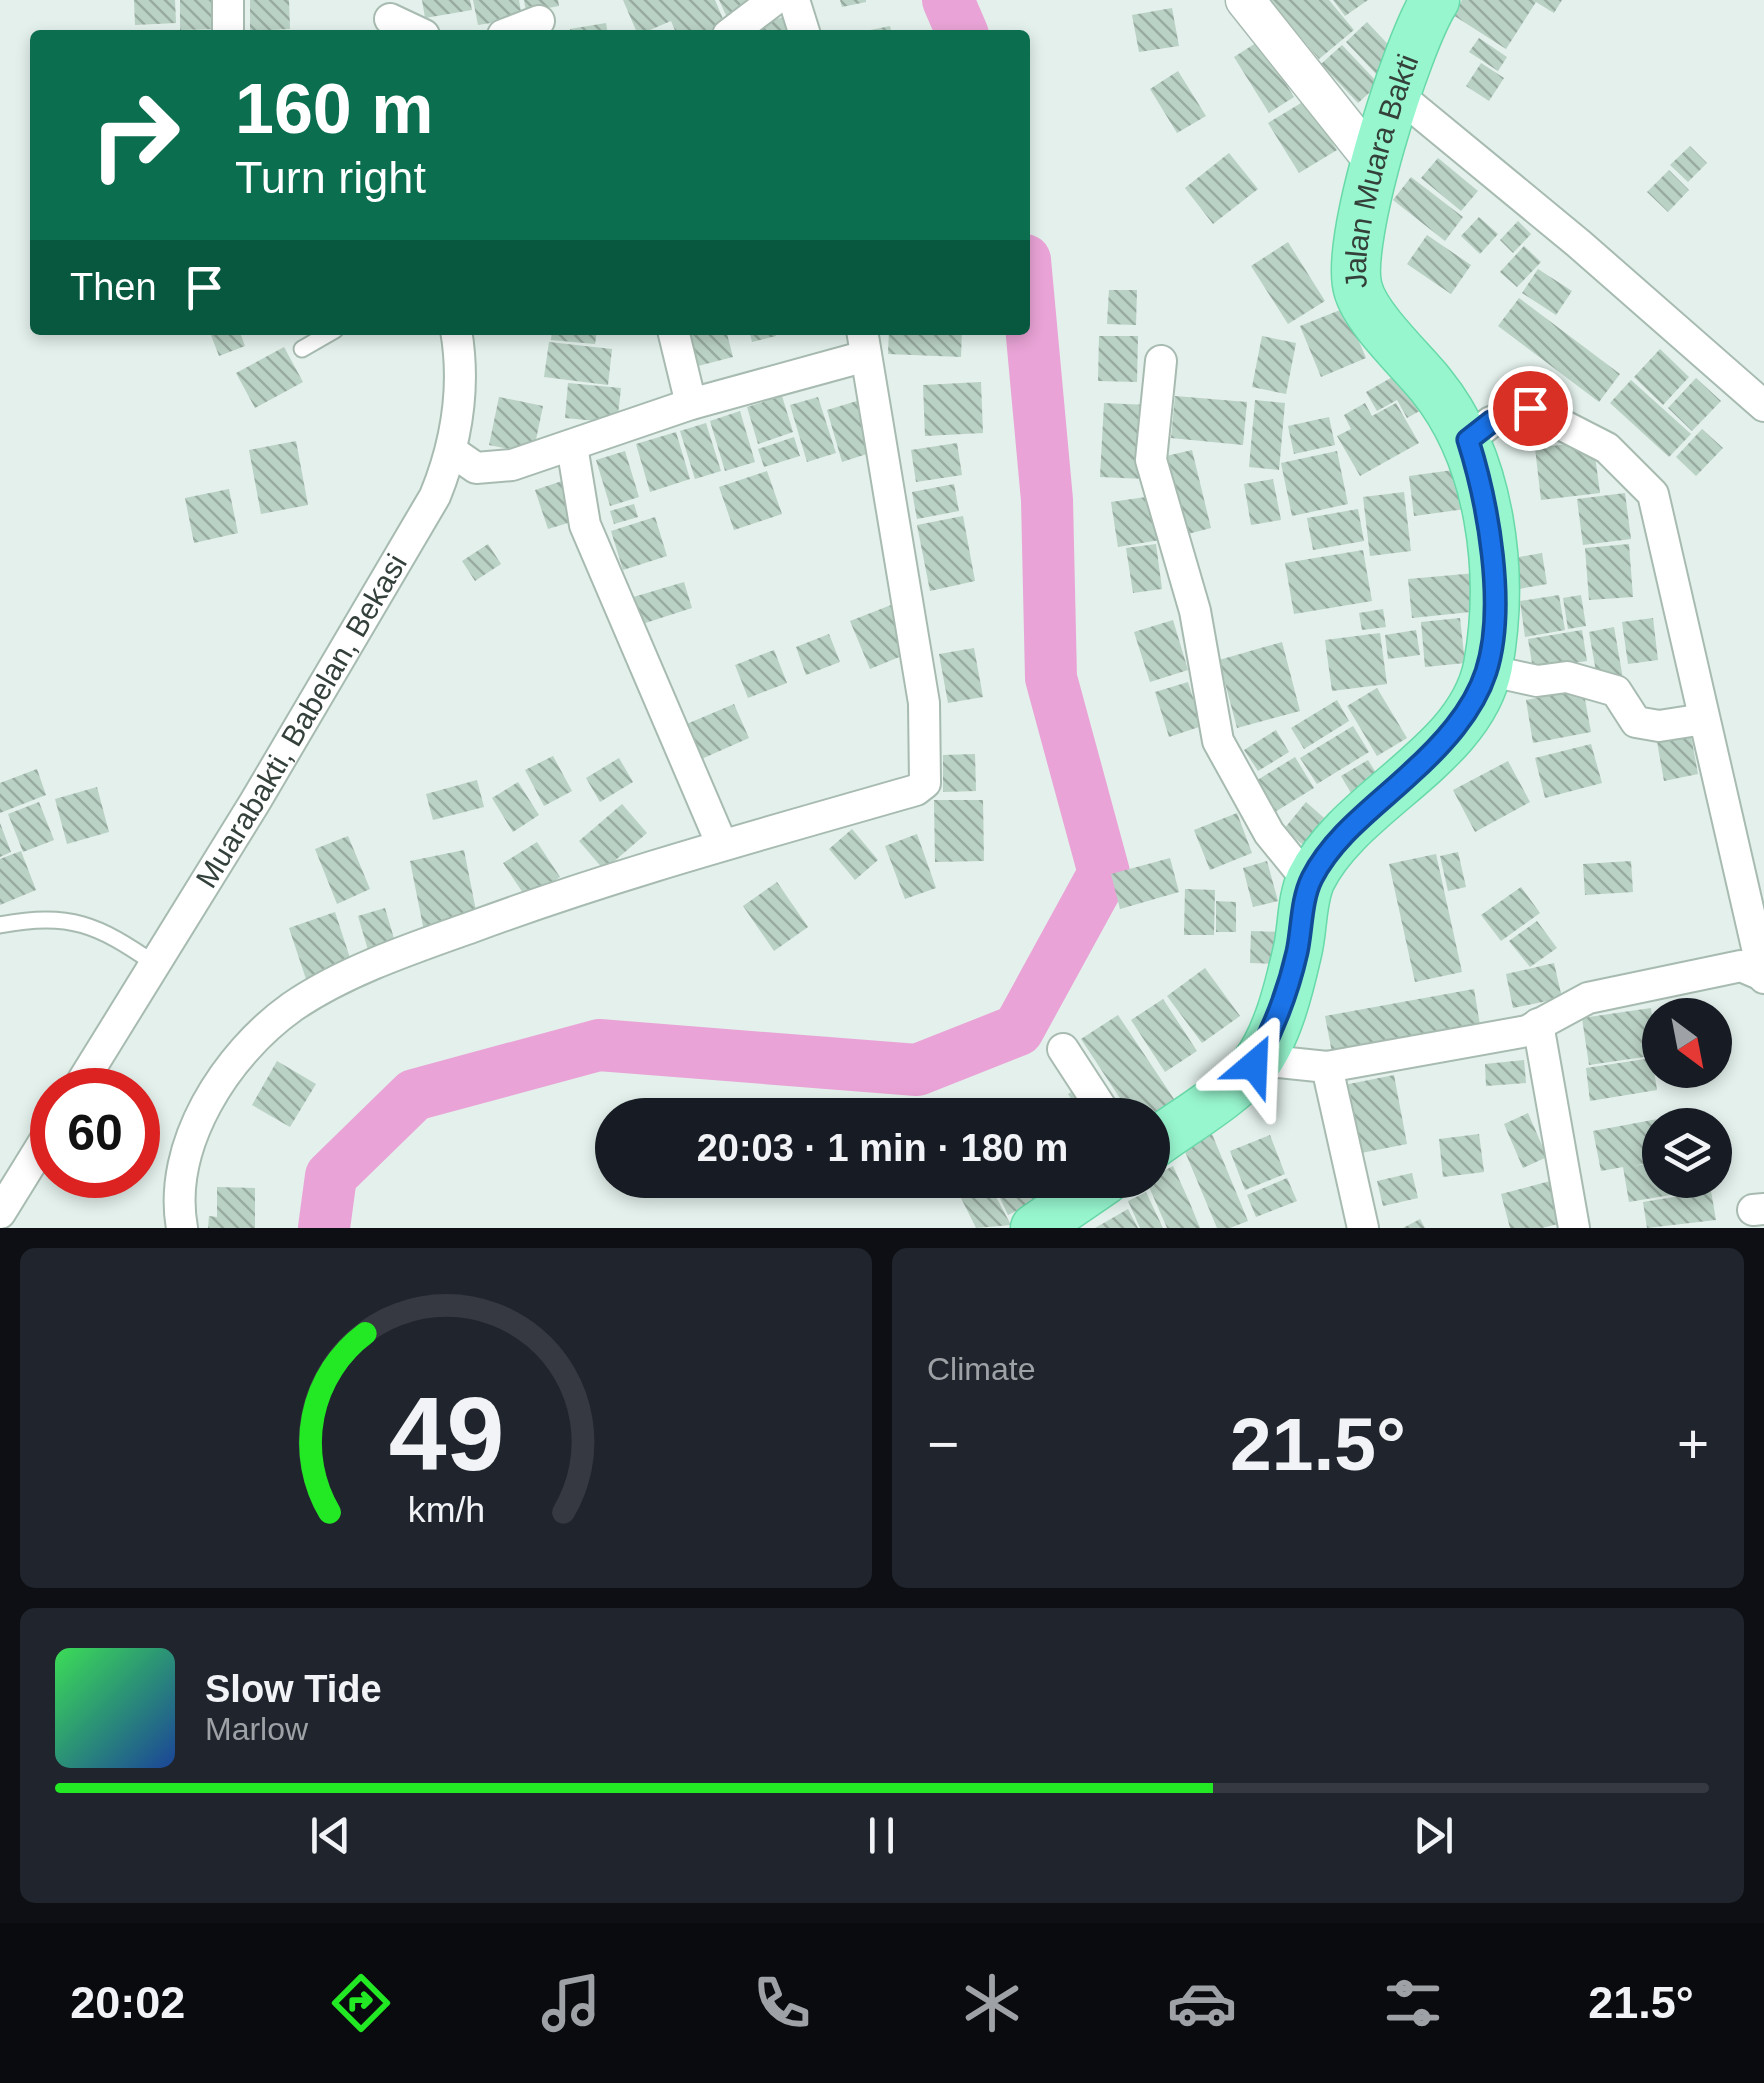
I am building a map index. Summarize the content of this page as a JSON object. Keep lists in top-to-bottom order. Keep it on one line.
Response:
{"streets":{"main road":["Jalan Muara Bakti"],"street":["Muarabakti, Babelan, Bekasi"]},"north":"bottom right","page":{"turn":["160 m","Turn right"],"then":"Then","limit":"60","trip":"20:03 · 1 min · 180 m","tile":"Climate","heat":["−","21.5°","+"],"song":["Slow Tide","Marlow"],"tabs":["20:02","21.5°"],"gauge":["49","km/h"]}}
